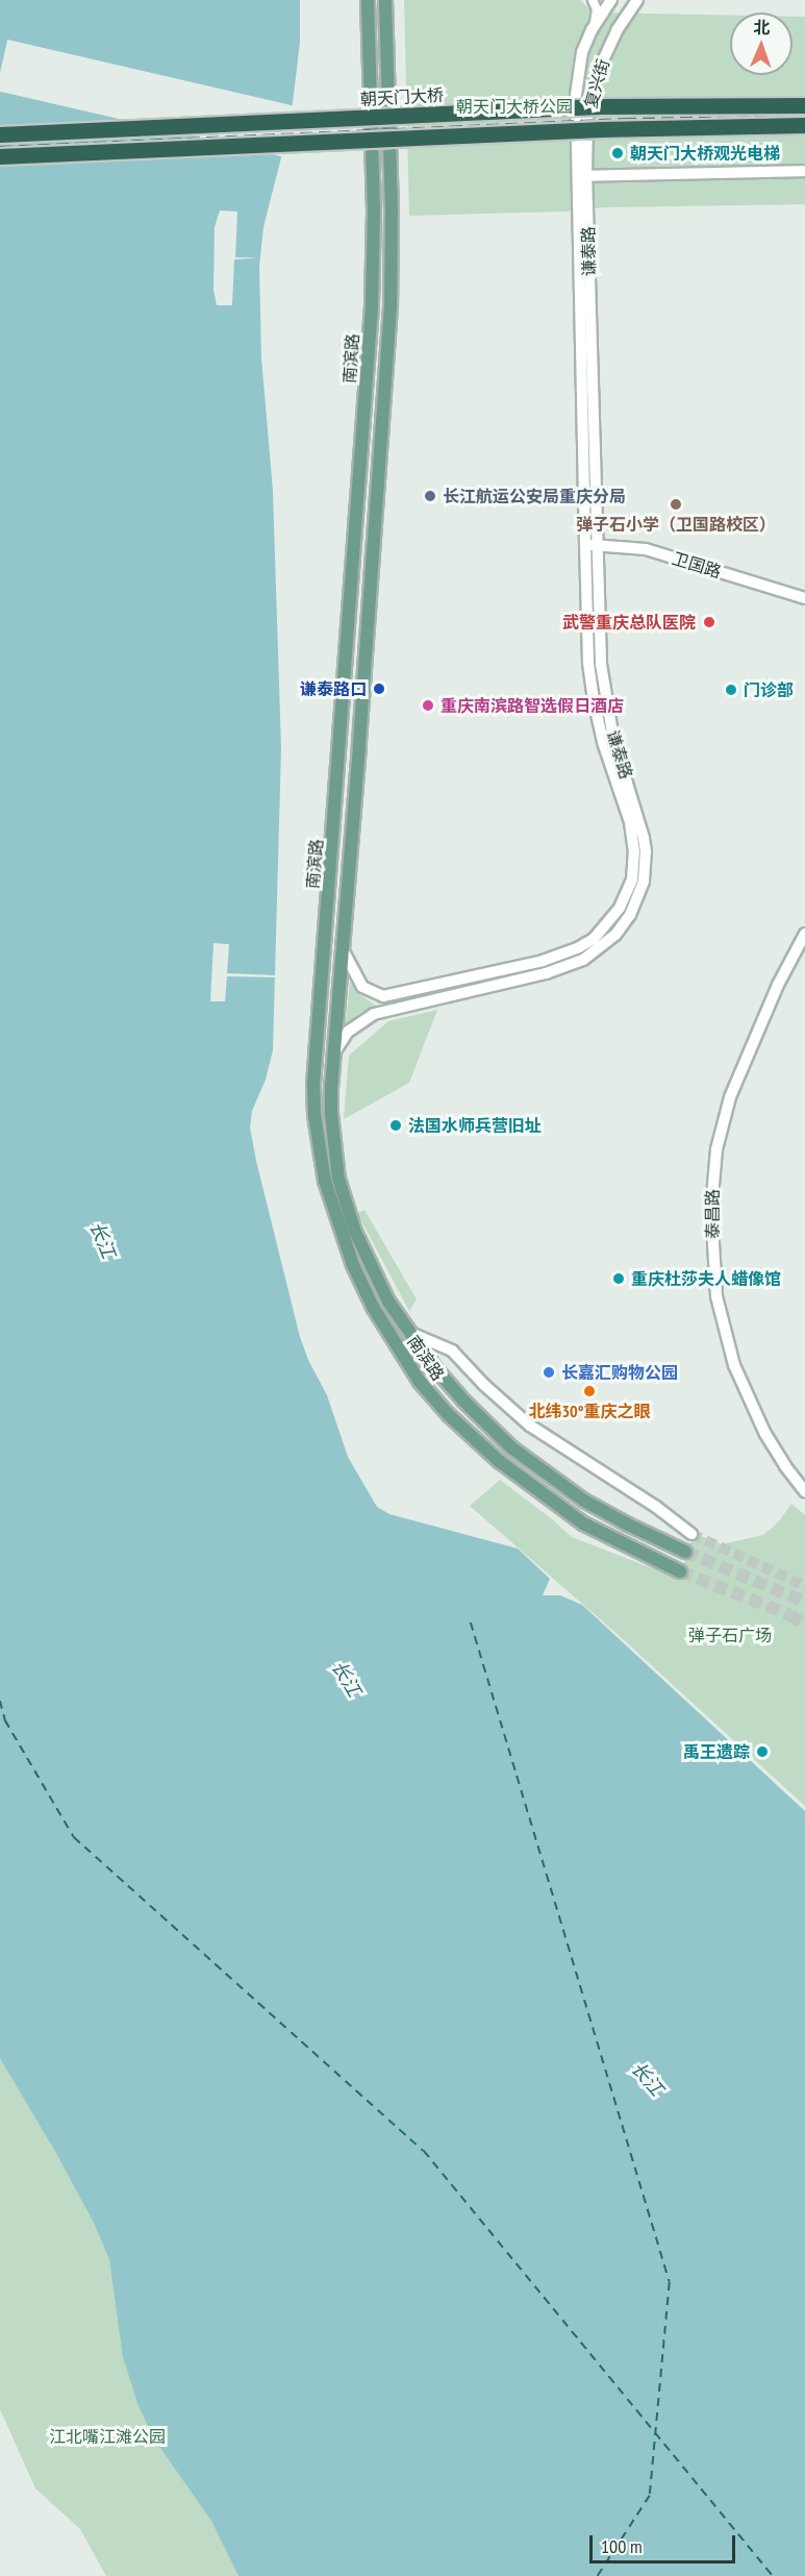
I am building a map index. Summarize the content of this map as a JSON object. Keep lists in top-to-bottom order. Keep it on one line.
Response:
{"streets":{"highway":["朝天门大桥"],"main road":["复兴街","谦泰路","南滨路","卫国路","泰昌路"]},"crossings":[["复兴街","谦泰路"],["谦泰路","南滨路"],["谦泰路","卫国路"]],"water":["长江"],"parks":["朝天门大桥公园","弹子石广场","江北嘴江滩公园"],"places":["朝天门大桥观光电梯","长江航运公安局重庆分局","弹子石小学（卫国路校区）","武警重庆总队医院","谦泰路口","门诊部","重庆南滨路智选假日酒店","法国水师兵营旧址","重庆杜莎夫人蜡像馆","长嘉汇购物公园","北纬30°重庆之眼","禹王遗踪"],"scale_bar":"100 m","north":"top"}
